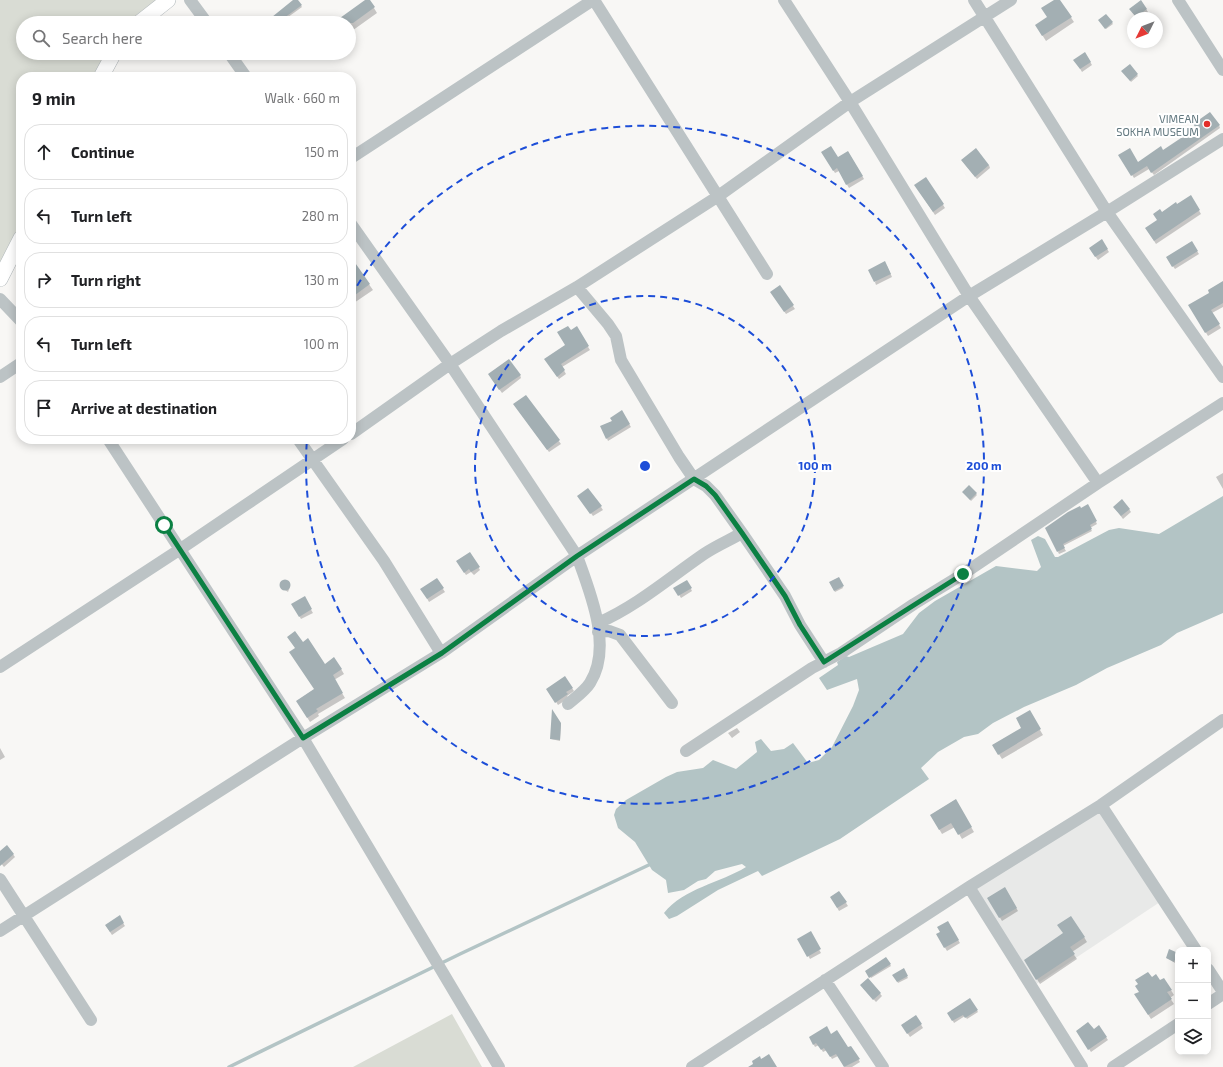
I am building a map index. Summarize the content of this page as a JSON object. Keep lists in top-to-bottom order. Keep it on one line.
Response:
{"places":["VIMEAN SOKHA MUSEUM"],"north":"bottom left","page":{"search":"Search here","heading":["9 min","Walk · 660 m"],"list":[["Continue","150 m"],["Turn left","280 m"],["Turn right","130 m"],["Turn left","100 m"],"Arrive at destination"],"map_buttons":["+","−"]},"rings":["100 m","200 m"]}
